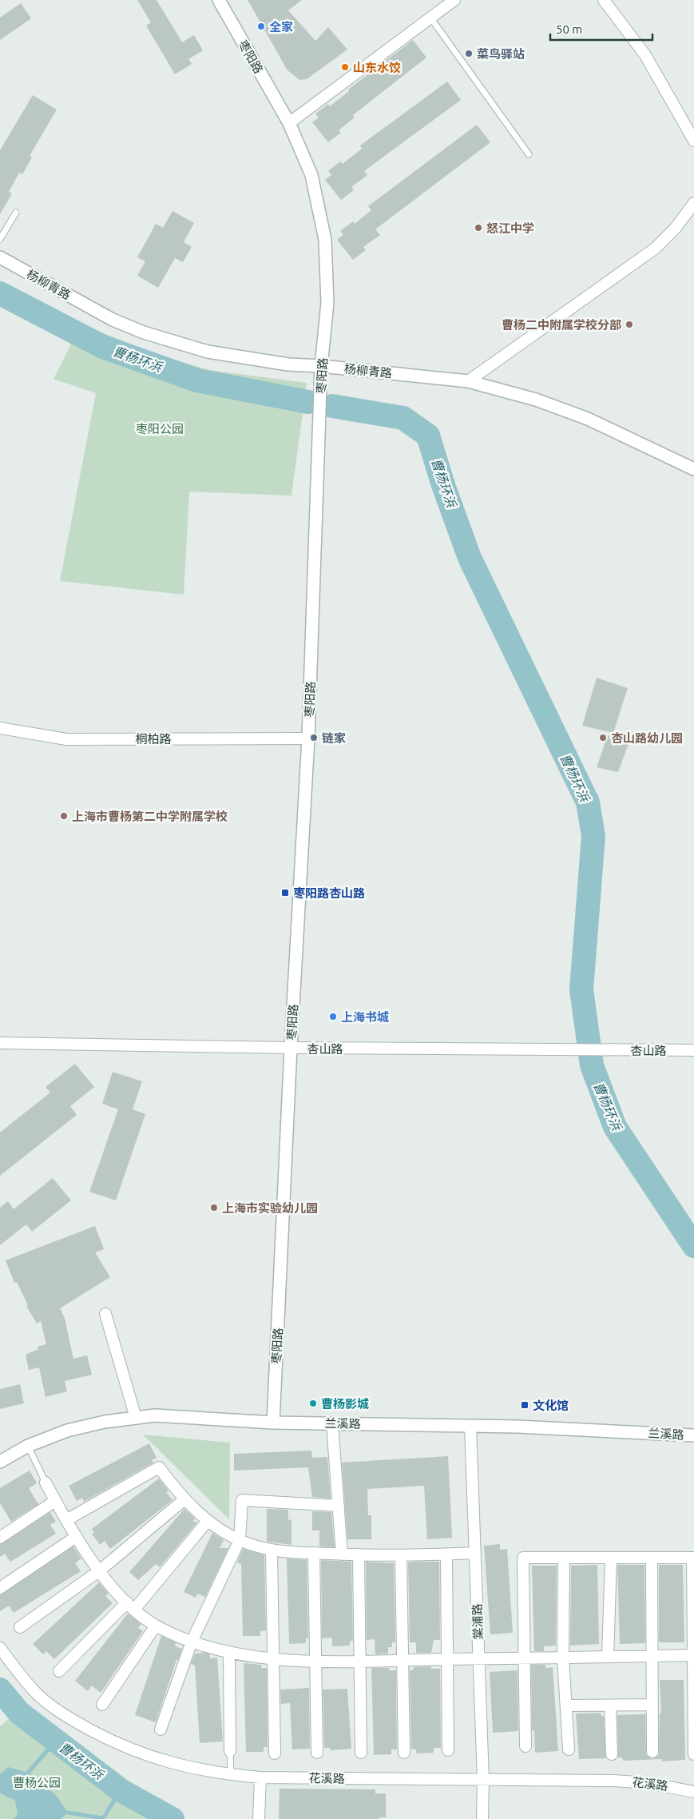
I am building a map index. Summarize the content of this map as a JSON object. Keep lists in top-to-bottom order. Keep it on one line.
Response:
{"streets":{"street":["枣阳路","杨柳青路","桐柏路","杏山路","兰溪路","棠浦路","花溪路"]},"crossings":[["枣阳路","杨柳青路"],["枣阳路","桐柏路"],["枣阳路","杏山路"],["枣阳路","兰溪路"],["兰溪路","棠浦路"],["棠浦路","花溪路"]],"water":["曹杨环浜"],"parks":["枣阳公园","曹杨公园"],"places":{"other":["全家","菜鸟驿站","山东水饺","怒江中学","曹杨二中附属学校分部","链家","杏山路幼儿园","上海市曹杨第二中学附属学校","上海书城","上海市实验幼儿园","曹杨影城"],"transit":["枣阳路杏山路","文化馆"]},"scale_bar":"50 m"}
